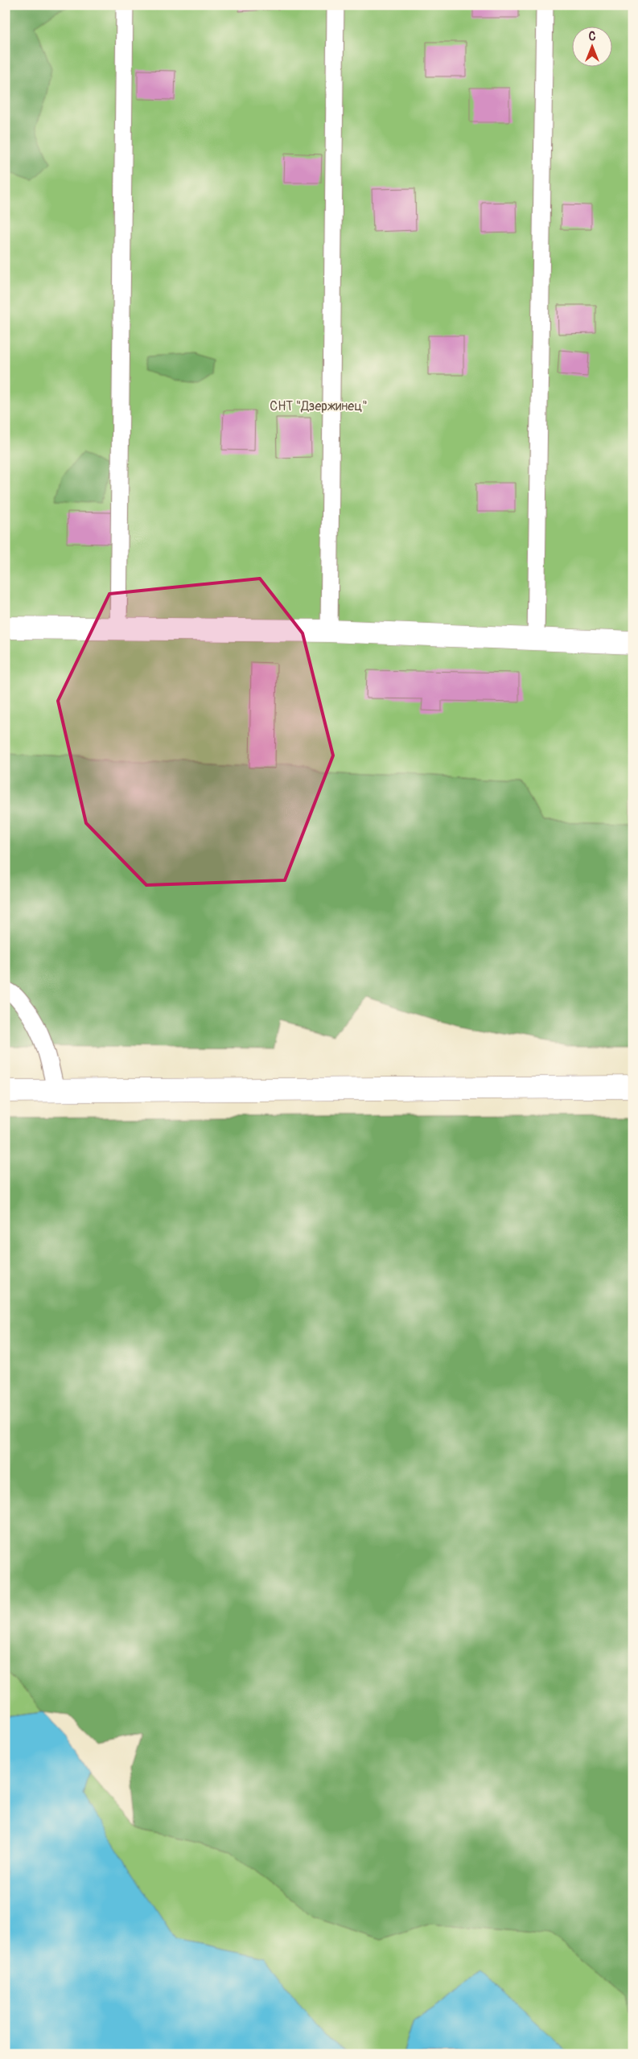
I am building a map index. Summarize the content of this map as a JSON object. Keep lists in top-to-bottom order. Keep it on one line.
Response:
{"parks":["СНТ \"Дзержинец\""],"north":"top"}
